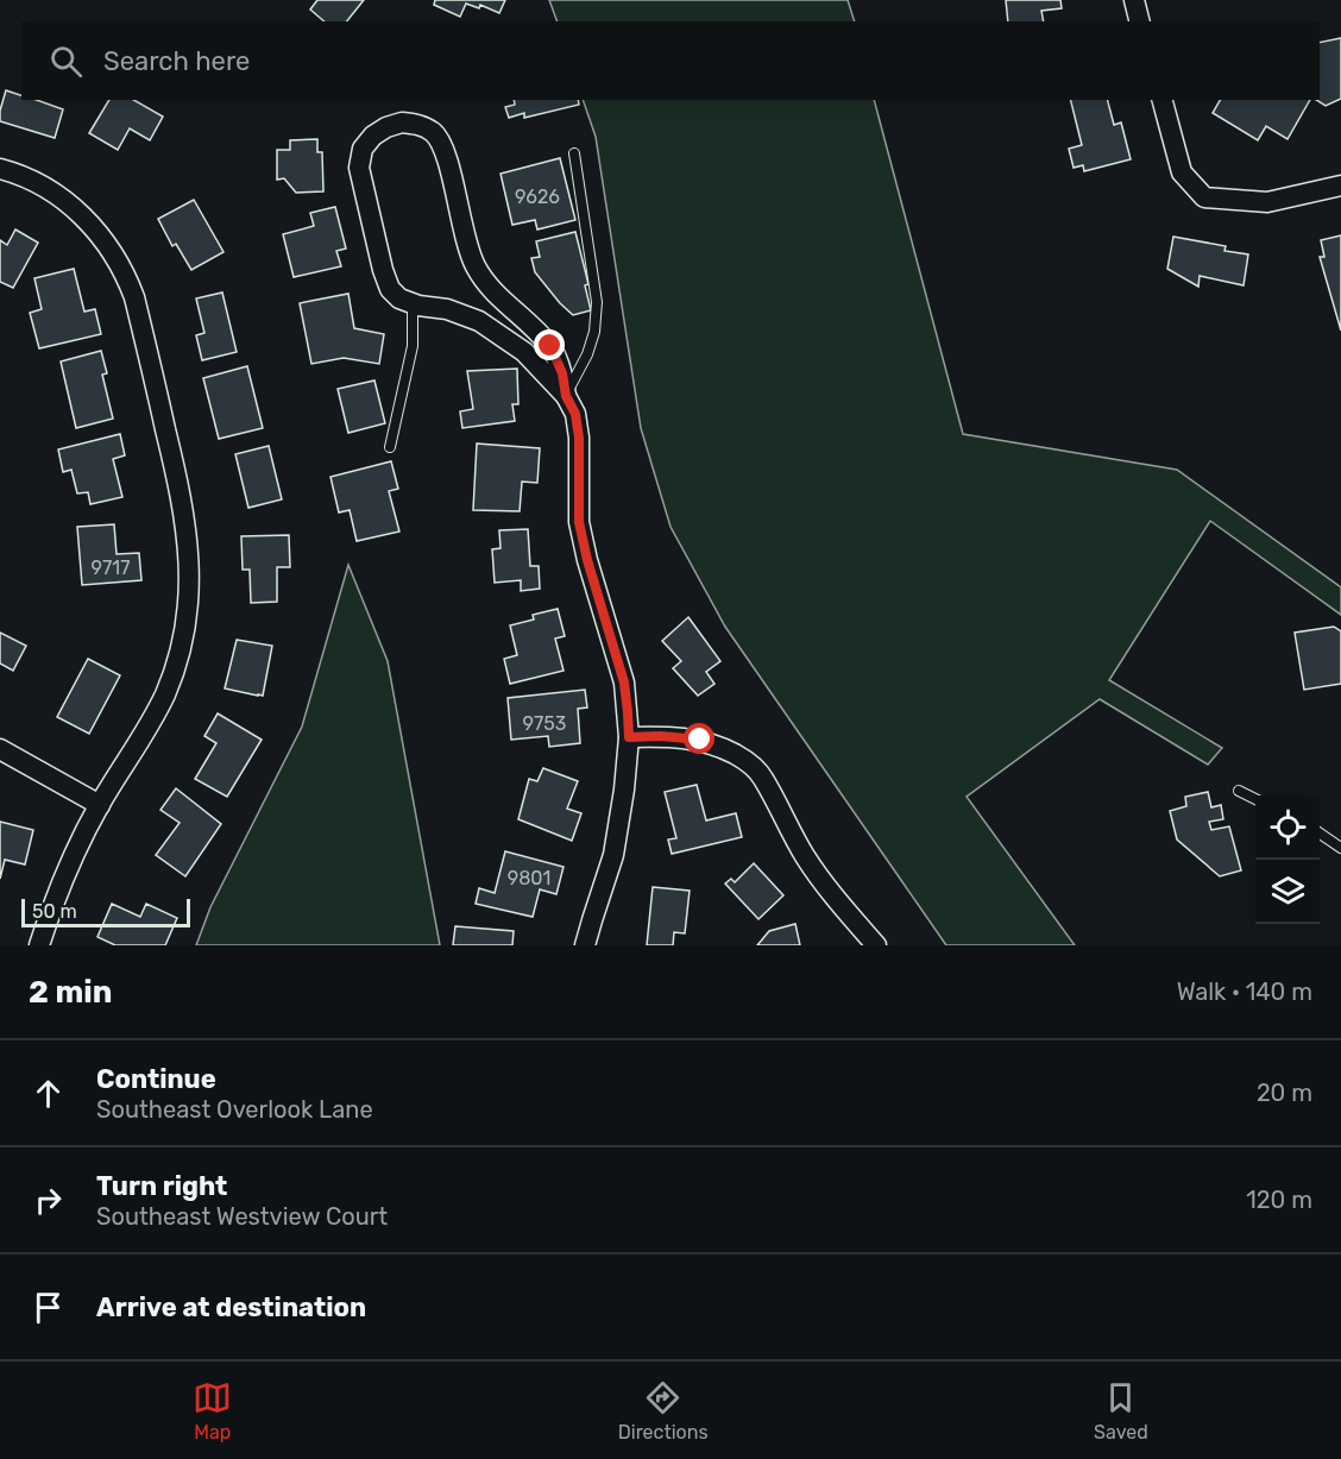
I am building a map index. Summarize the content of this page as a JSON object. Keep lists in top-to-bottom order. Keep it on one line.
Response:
{"house_numbers":["9626","9717","9753","9801"],"scale_bar":"50 m","page":{"search":"Search here","scale":"50 m","heading":["2 min","Walk · 140 m"],"list":[["Continue","Southeast Overlook Lane","20 m"],["Turn right","Southeast Westview Court","120 m"],"Arrive at destination"],"nav":["Map","Directions","Saved"]}}
